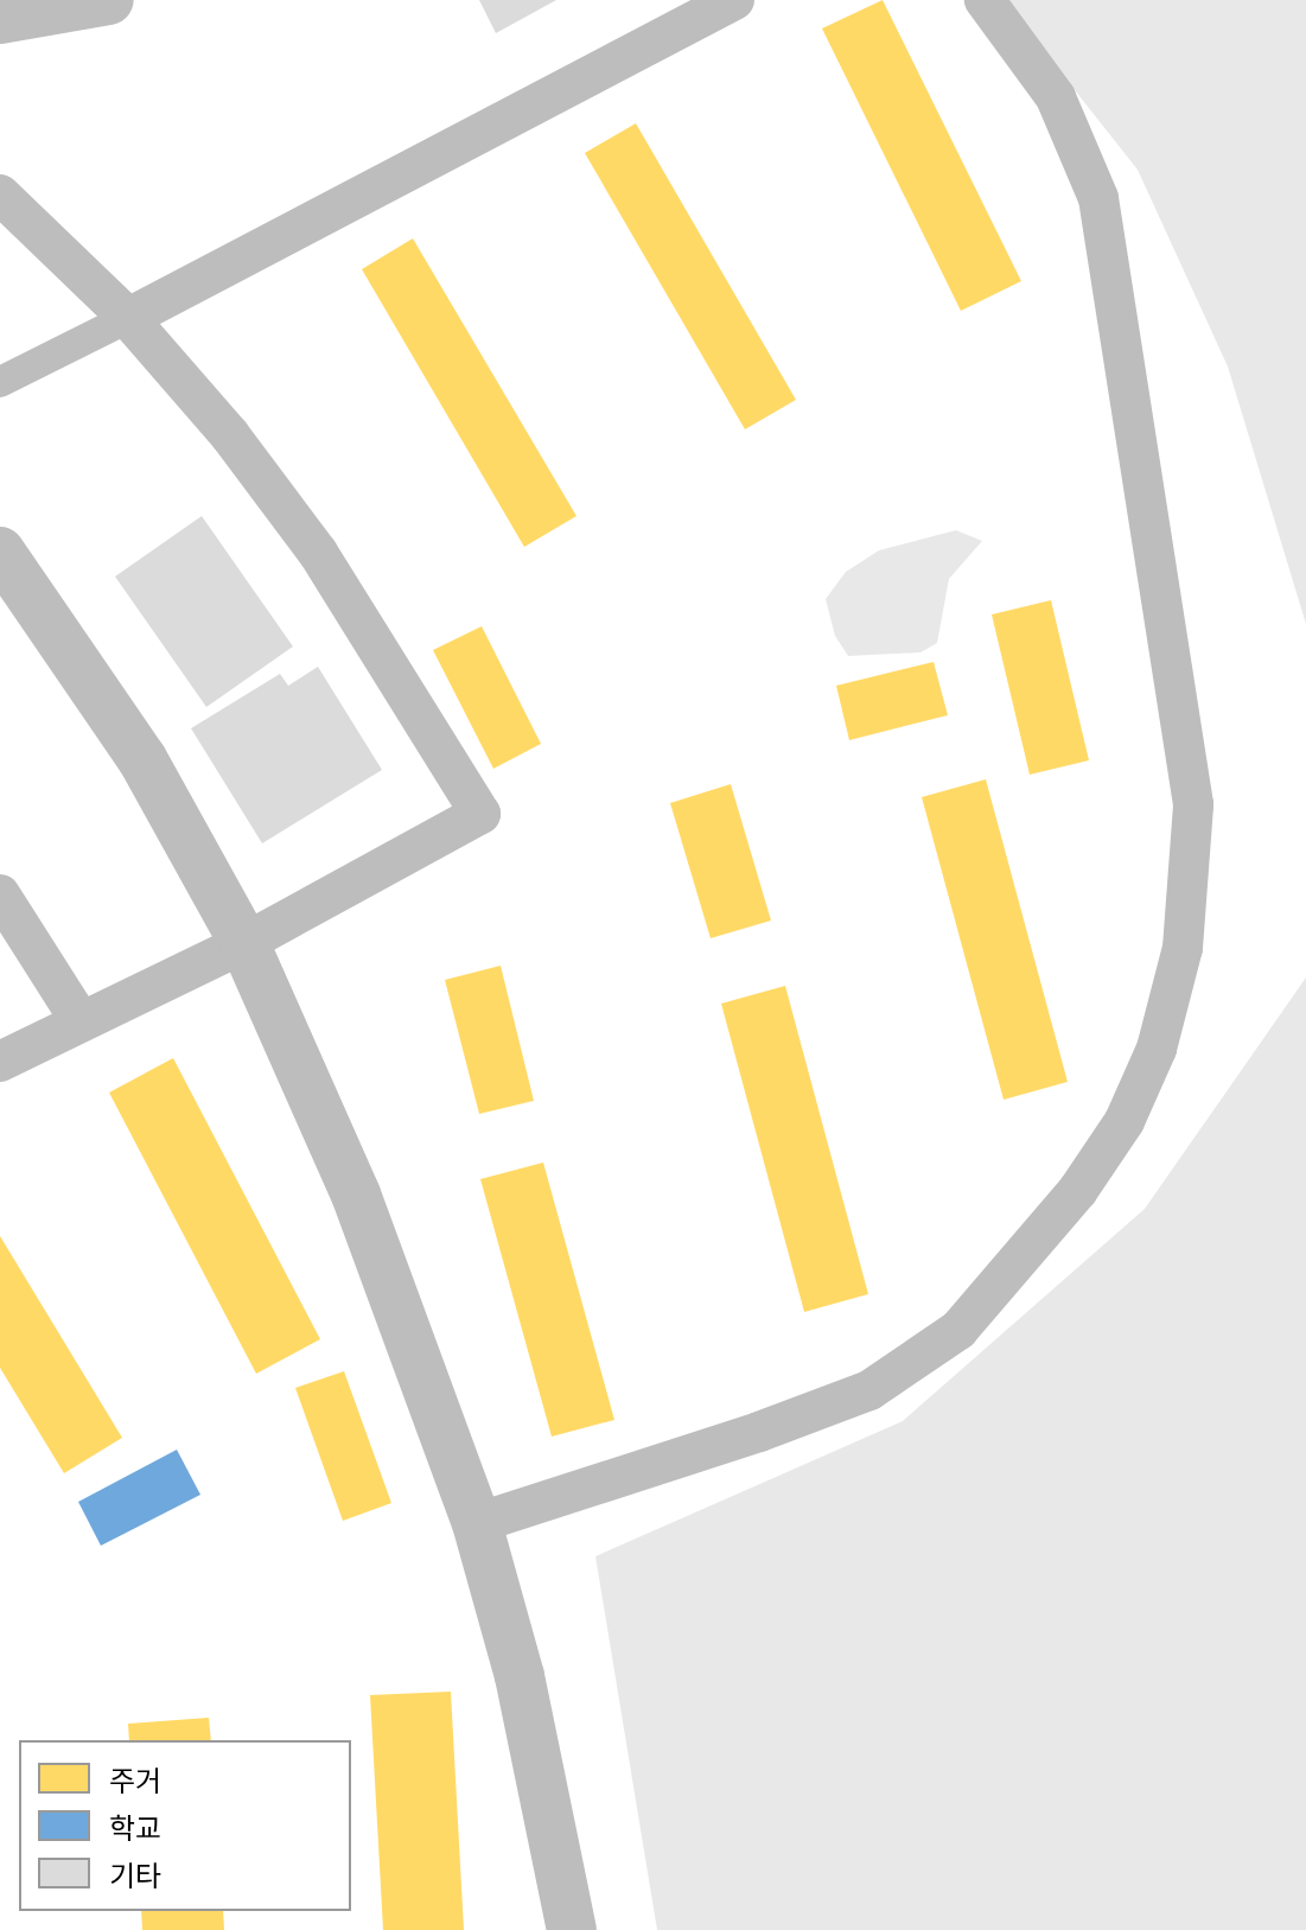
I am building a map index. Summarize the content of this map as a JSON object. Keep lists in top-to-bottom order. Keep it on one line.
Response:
{"legend":["주거","학교","기타"]}
